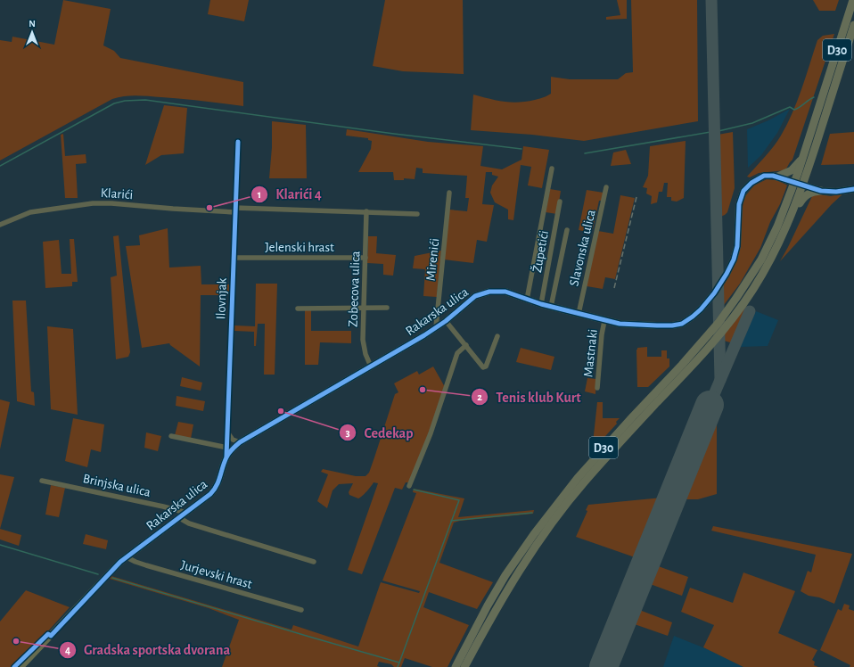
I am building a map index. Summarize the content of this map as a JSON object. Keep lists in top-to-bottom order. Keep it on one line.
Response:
{"streets":{"main road":["D30","Rakarska ulica"],"street":["Klarići","Jelenski hrast","Slavonska ulica","Župetići","Mirenići","Zobecova ulica","Ilovnjak","Mastnaki","Brinjska ulica","Jurjevski hrast"]},"crossings":[["Klarići","Zobecova ulica"],["Klarići","Ilovnjak"],["Jelenski hrast","Zobecova ulica"],["Jelenski hrast","Ilovnjak"],["Slavonska ulica","Rakarska ulica"],["Župetići","Rakarska ulica"],["Mirenići","Rakarska ulica"],["Zobecova ulica","Rakarska ulica"],["Ilovnjak","Rakarska ulica"],["Rakarska ulica","Mastnaki"],["Rakarska ulica","Brinjska ulica"],["Rakarska ulica","Jurjevski hrast"]],"places":["Klarići 4","Tenis klub Kurt","Cedekap","Gradska sportska dvorana"],"north":"top"}
